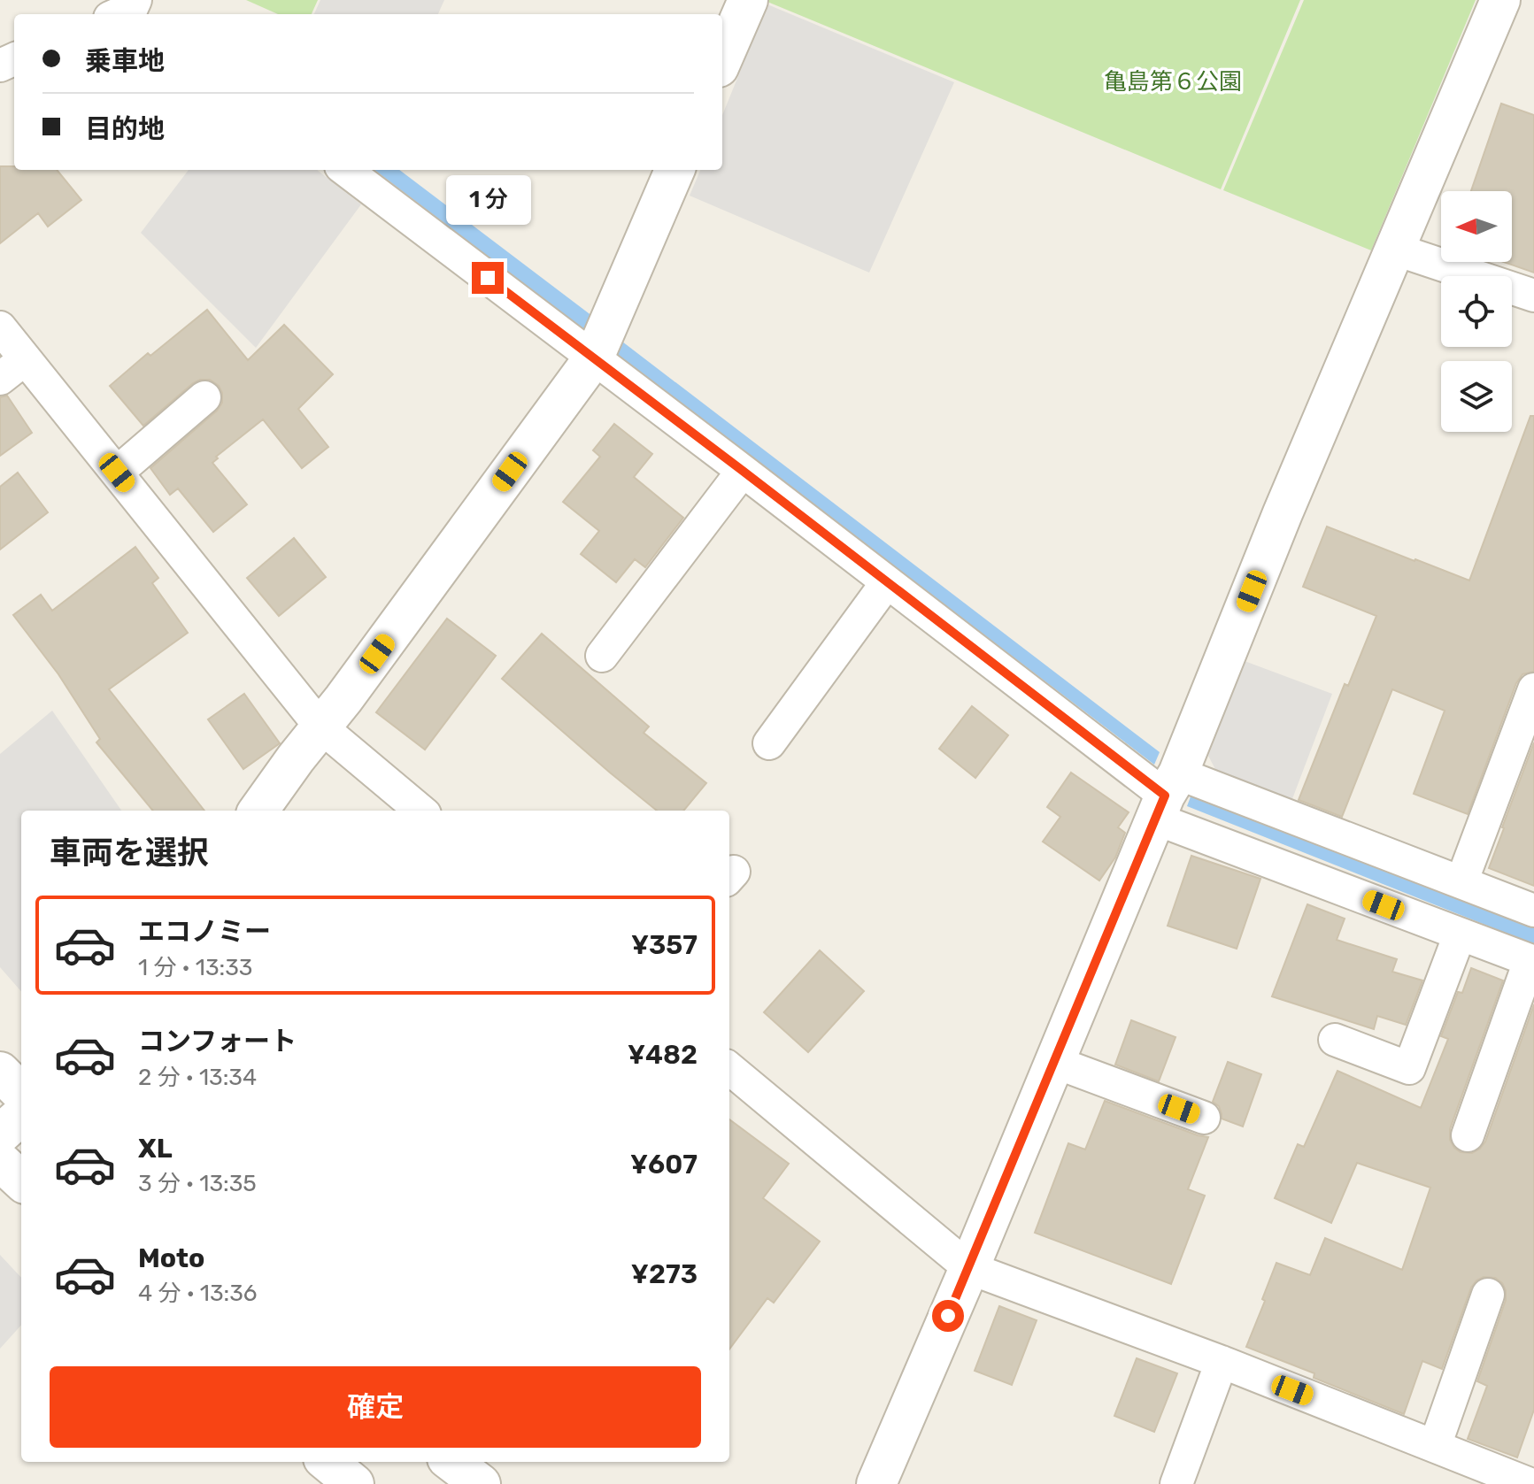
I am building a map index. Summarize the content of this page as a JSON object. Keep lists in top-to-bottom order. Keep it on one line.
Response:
{"parks":["亀島第６公園"],"north":"left","page":{"banner":["乗車地","目的地"],"bubble":"1 分","heading":"車両を選択","list":[{"name":"エコノミー","note":"1 分 · 13:33","value":"¥357"},{"name":"コンフォート","note":"2 分 · 13:34","value":"¥482"},{"name":"XL","note":"3 分 · 13:35","value":"¥607"},{"name":"Moto","note":"4 分 · 13:36","value":"¥273"}],"buttons":"確定"}}
